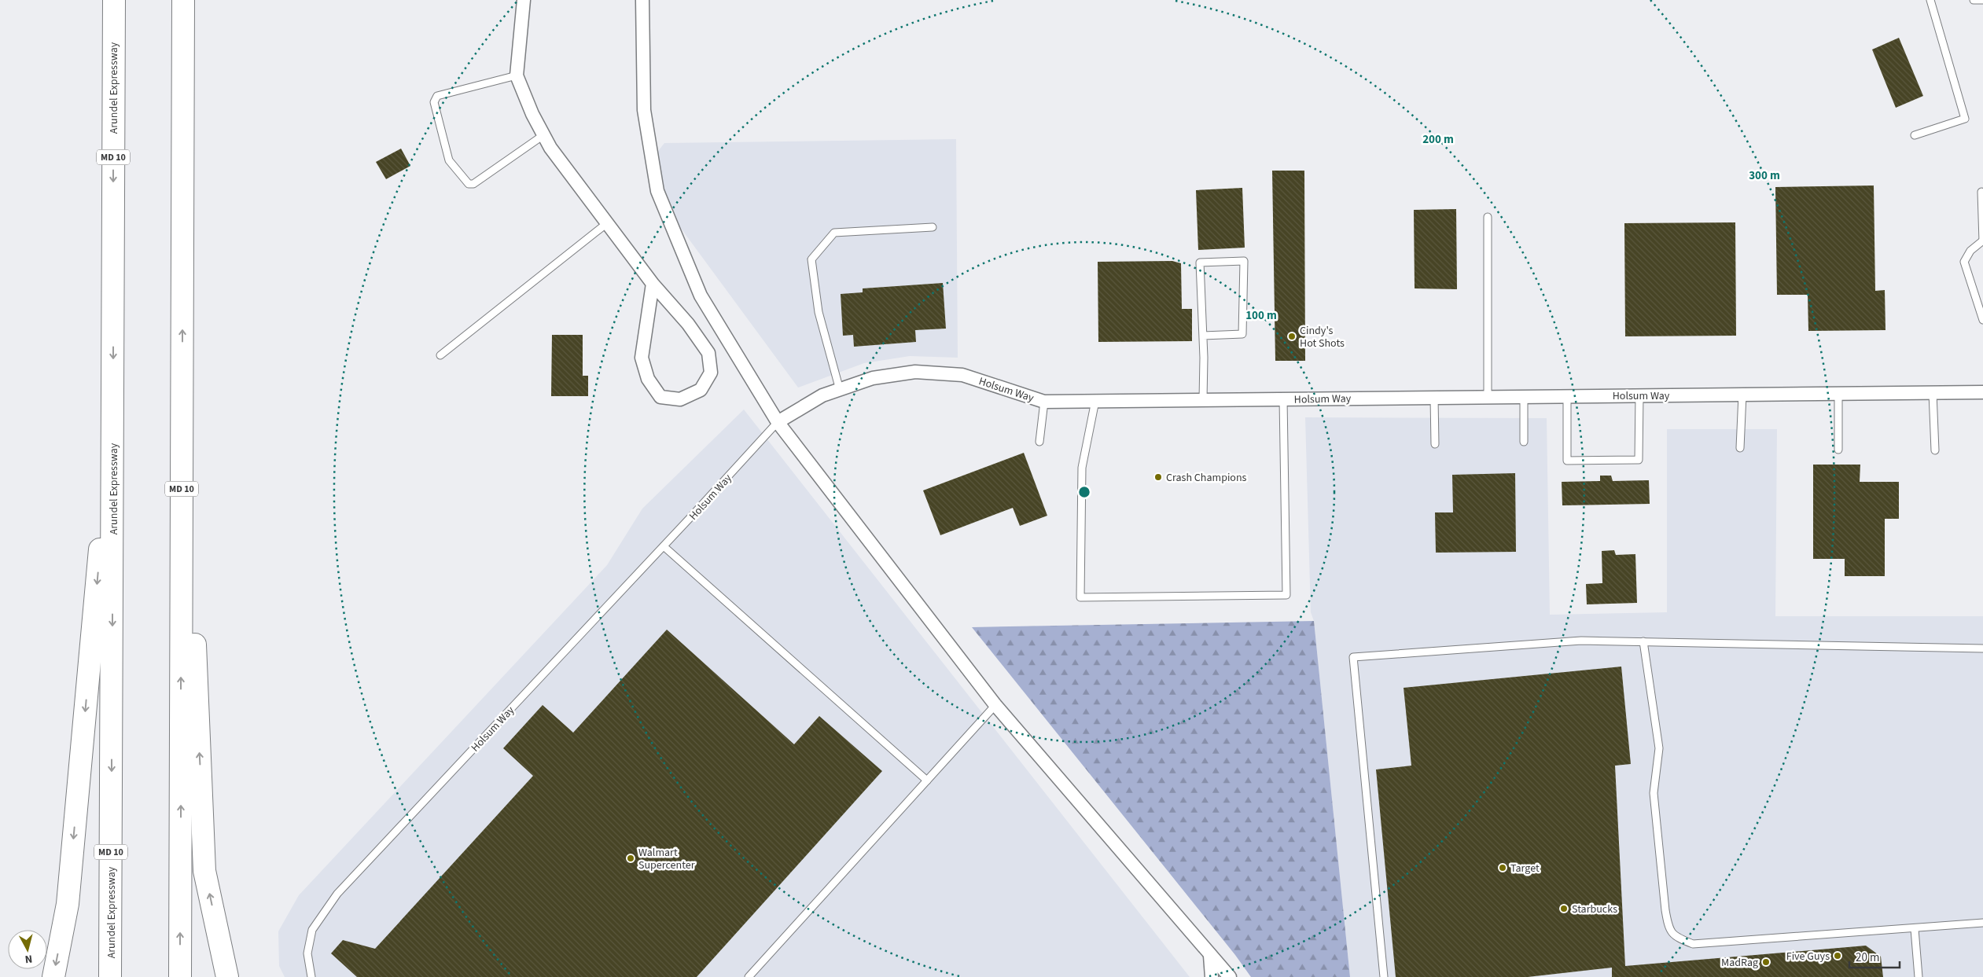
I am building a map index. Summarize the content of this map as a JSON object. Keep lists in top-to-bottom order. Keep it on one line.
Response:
{"streets":{"highway":["Arundel Expressway","MD 10"],"street":["Holsum Way"]},"places":["Cindy's Hot Shots","Crash Champions","Walmart Supercenter","Target","Starbucks","Five Guys","MadRag"],"scale_bar":"20 m","north":"bottom","rings":["200 m","300 m","100 m"]}
